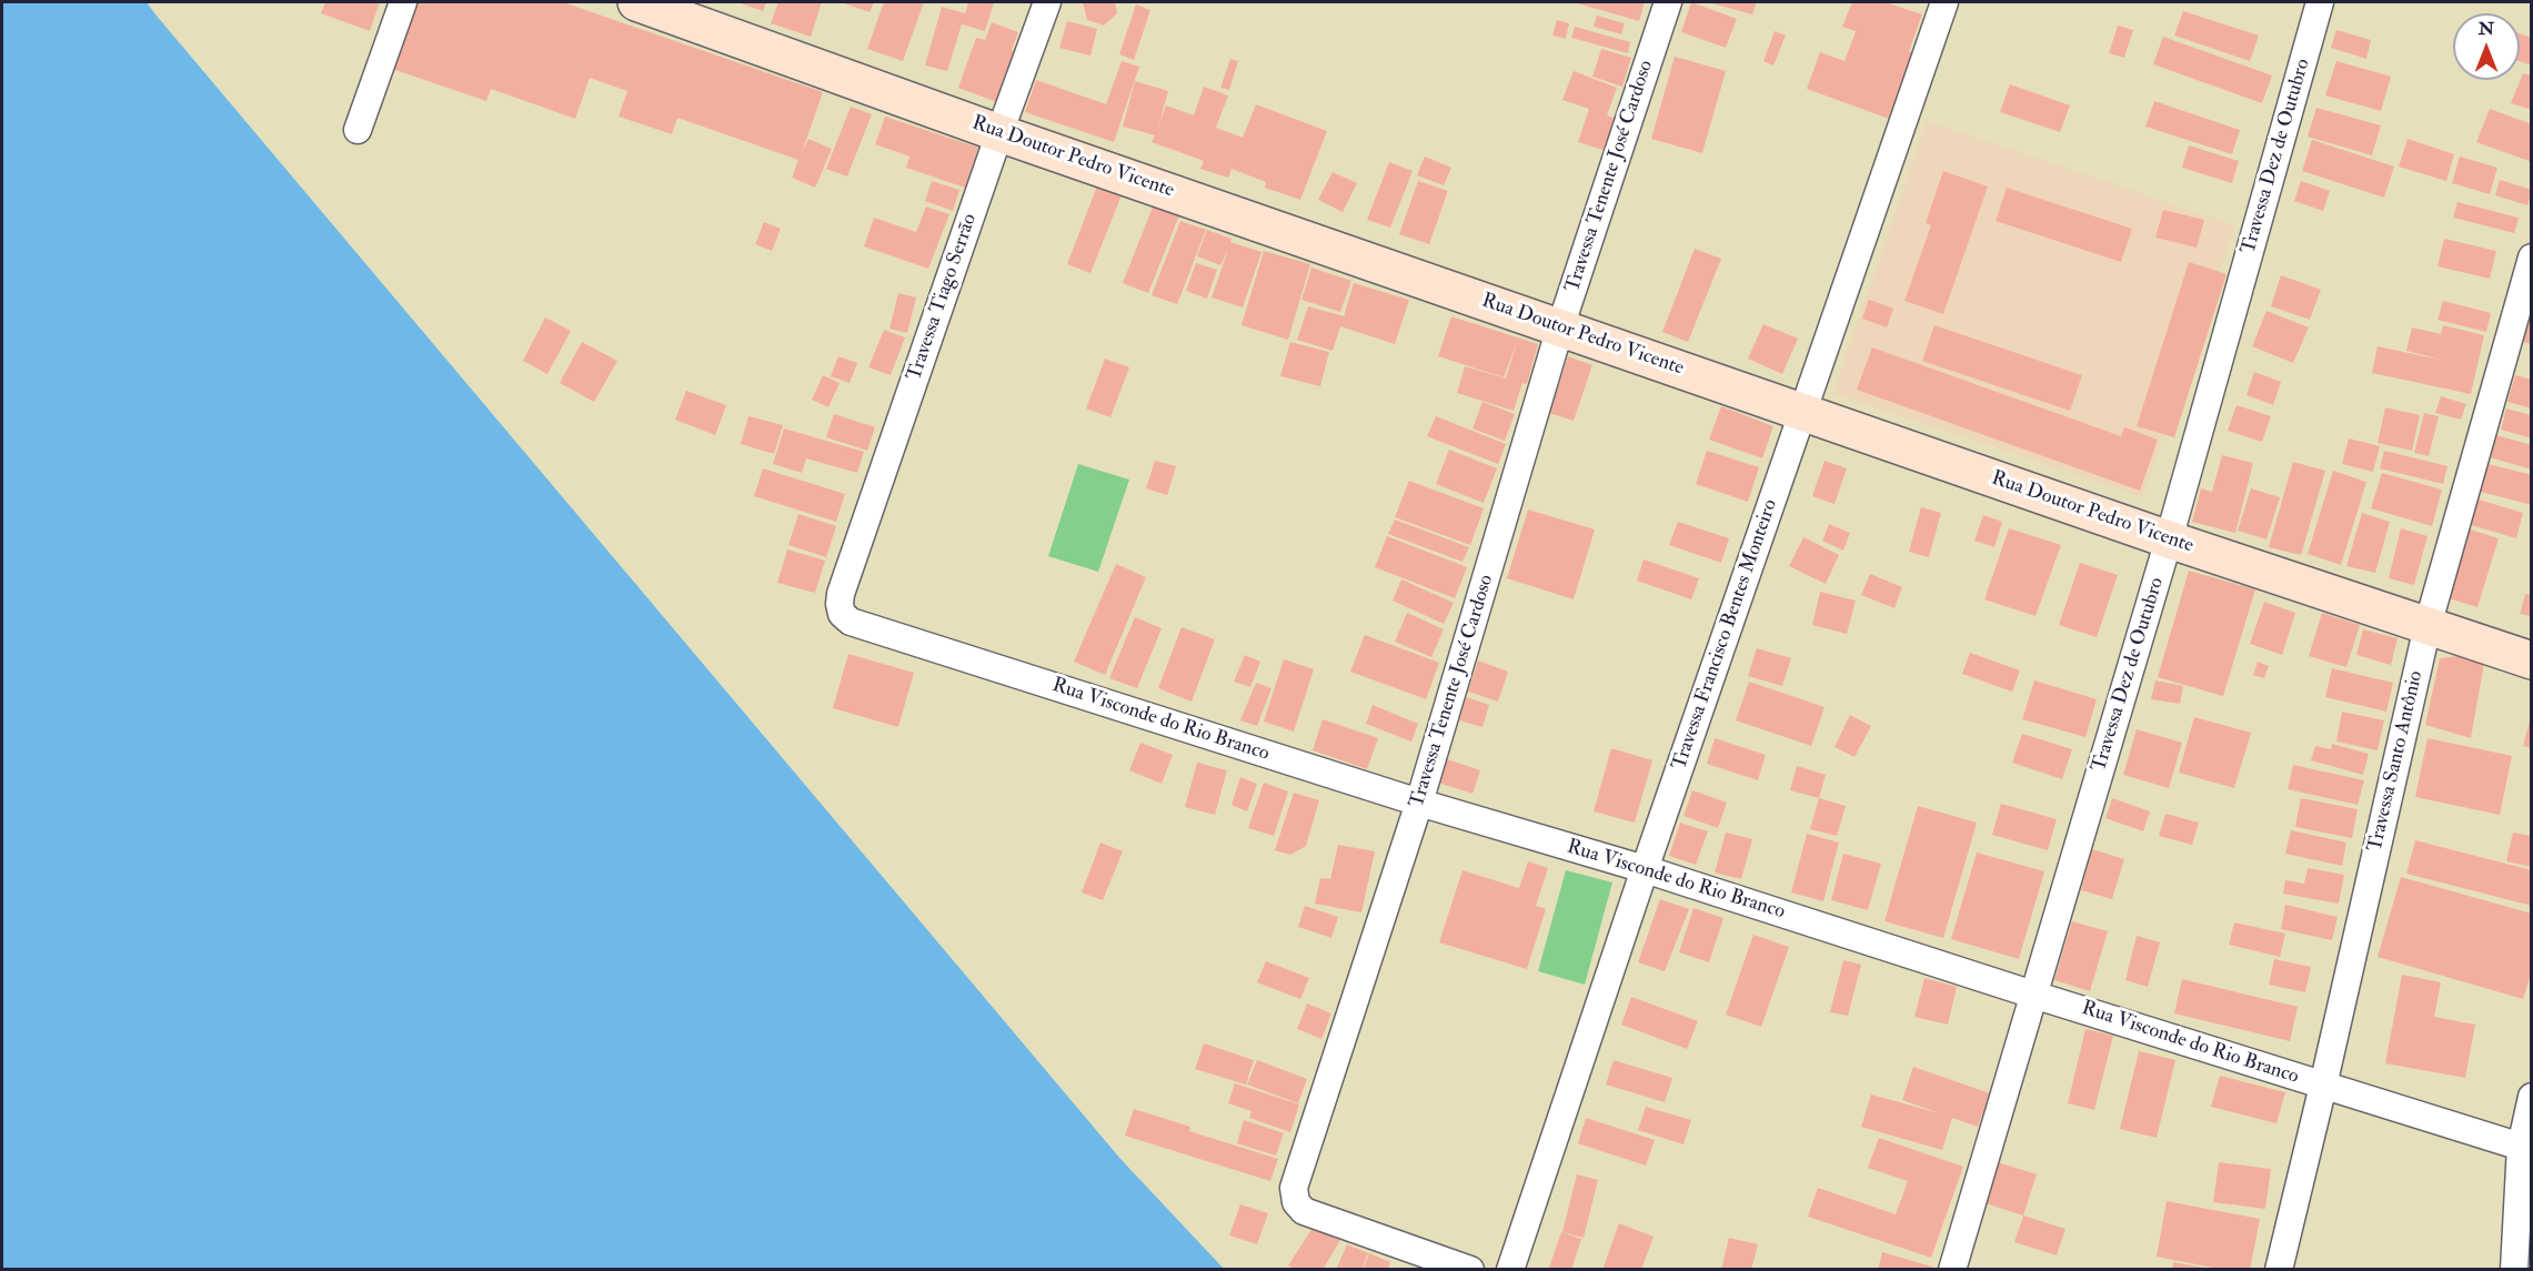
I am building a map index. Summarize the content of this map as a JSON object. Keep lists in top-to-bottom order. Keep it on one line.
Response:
{"streets":{"street":["Travessa Dez de Outubro","Rua Doutor Pedro Vicente","Travessa Tenente José Cardoso","Travessa Tiago Serrão","Travessa Francisco Bentes Monteiro","Rua Visconde do Rio Branco","Travessa Santo Antônio"]},"crossings":[["Travessa Dez de Outubro","Rua Doutor Pedro Vicente"],["Travessa Dez de Outubro","Rua Visconde do Rio Branco"],["Rua Doutor Pedro Vicente","Travessa Tenente José Cardoso"],["Rua Doutor Pedro Vicente","Travessa Tiago Serrão"],["Rua Doutor Pedro Vicente","Travessa Francisco Bentes Monteiro"],["Rua Doutor Pedro Vicente","Travessa Santo Antônio"],["Travessa Tenente José Cardoso","Rua Visconde do Rio Branco"],["Travessa Tiago Serrão","Rua Visconde do Rio Branco"],["Travessa Francisco Bentes Monteiro","Rua Visconde do Rio Branco"],["Rua Visconde do Rio Branco","Travessa Santo Antônio"]],"north":"top"}
